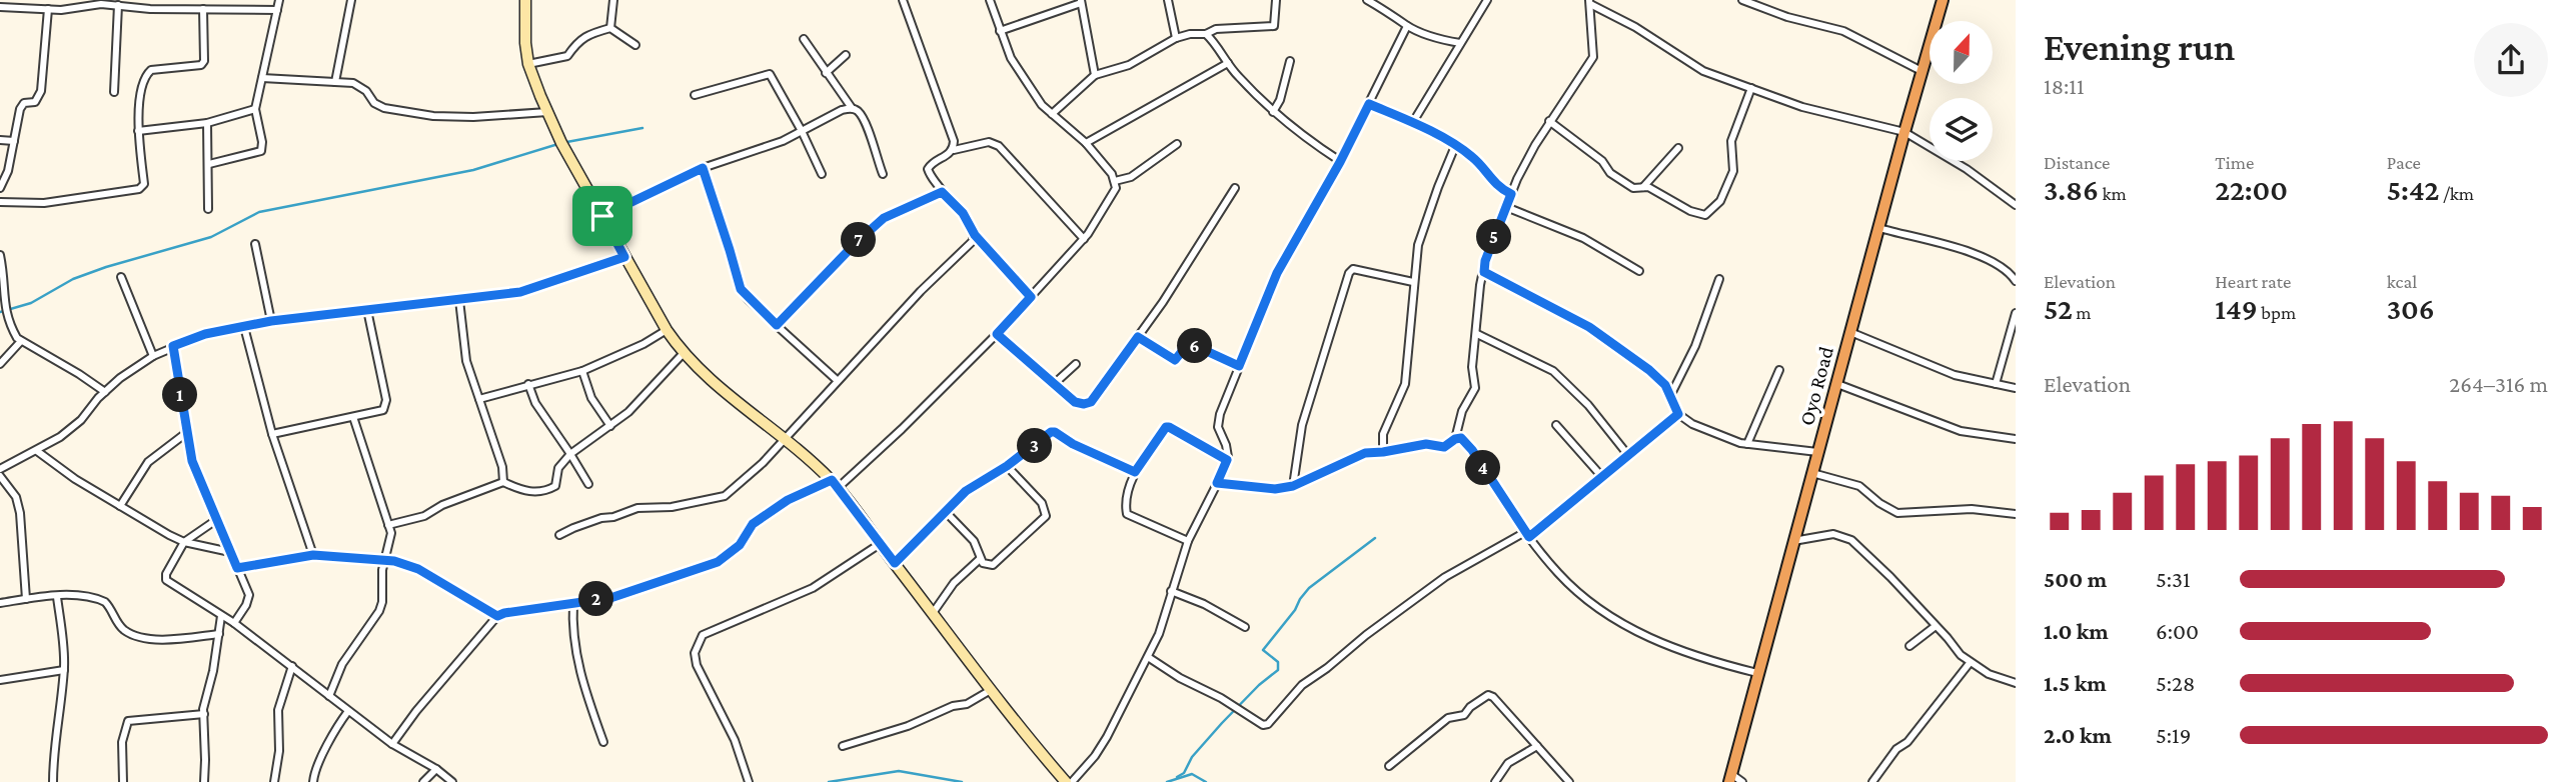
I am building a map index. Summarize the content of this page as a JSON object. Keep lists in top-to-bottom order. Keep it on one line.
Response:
{"streets":{"highway":["Oyo Road"]},"north":"top","page":{"heading":["Evening run","18:11"],"stats":[["Distance","3.86 km"],["Time","22:00"],["Pace","5:42 /km"],["Elevation","52 m"],["Heart rate","149 bpm"],["kcal","306"]],"pins":["5","7","6","1","3","4","2"],"chart":["Elevation","264–316 m"],"list":[{"name":"500 m","note":"5:31"},{"name":"1.0 km","note":"6:00"},{"name":"1.5 km","note":"5:28"},{"name":"2.0 km","note":"5:19"}]}}
